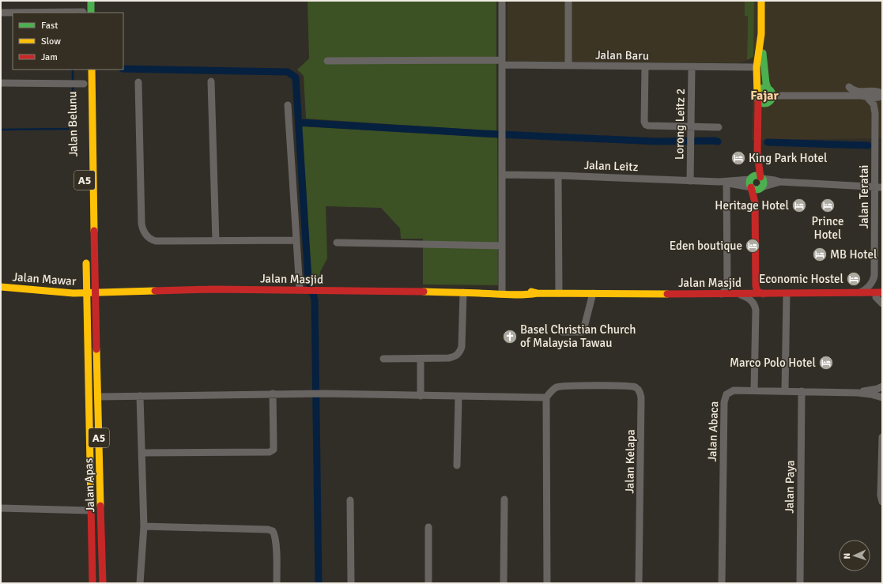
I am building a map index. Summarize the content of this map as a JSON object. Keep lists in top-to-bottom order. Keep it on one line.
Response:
{"streets":{"main road":["Jalan Belunu","A5","Jalan Mawar","Jalan Masjid","Jalan Apas"],"street":["Jalan Baru","Lorong Leitz 2","Jalan Leitz","Jalan Teratai","Jalan Abaca","Jalan Kelapa","Jalan Paya"]},"crossings":[["Jalan Baru","Lorong Leitz 2"],["Jalan Belunu","Jalan Mawar"],["Jalan Belunu","Jalan Masjid"],["Jalan Belunu","Jalan Apas"],["Lorong Leitz 2","Jalan Leitz"],["A5","Jalan Mawar"],["A5","Jalan Apas"],["Jalan Teratai","Jalan Masjid"],["Jalan Mawar","Jalan Masjid"],["Jalan Mawar","Jalan Apas"],["Jalan Masjid","Jalan Apas"],["Jalan Abaca","Jalan Paya"]],"districts":["Fajar"],"places":{"hotel":["King Park Hotel","Heritage Hotel","Prince Hotel","Eden boutique","MB Hotel","Economic Hostel","Marco Polo Hotel"],"church":["Basel Christian Church of Malaysia Tawau"]},"legend":["Fast","Slow","Jam"],"north":"left"}
